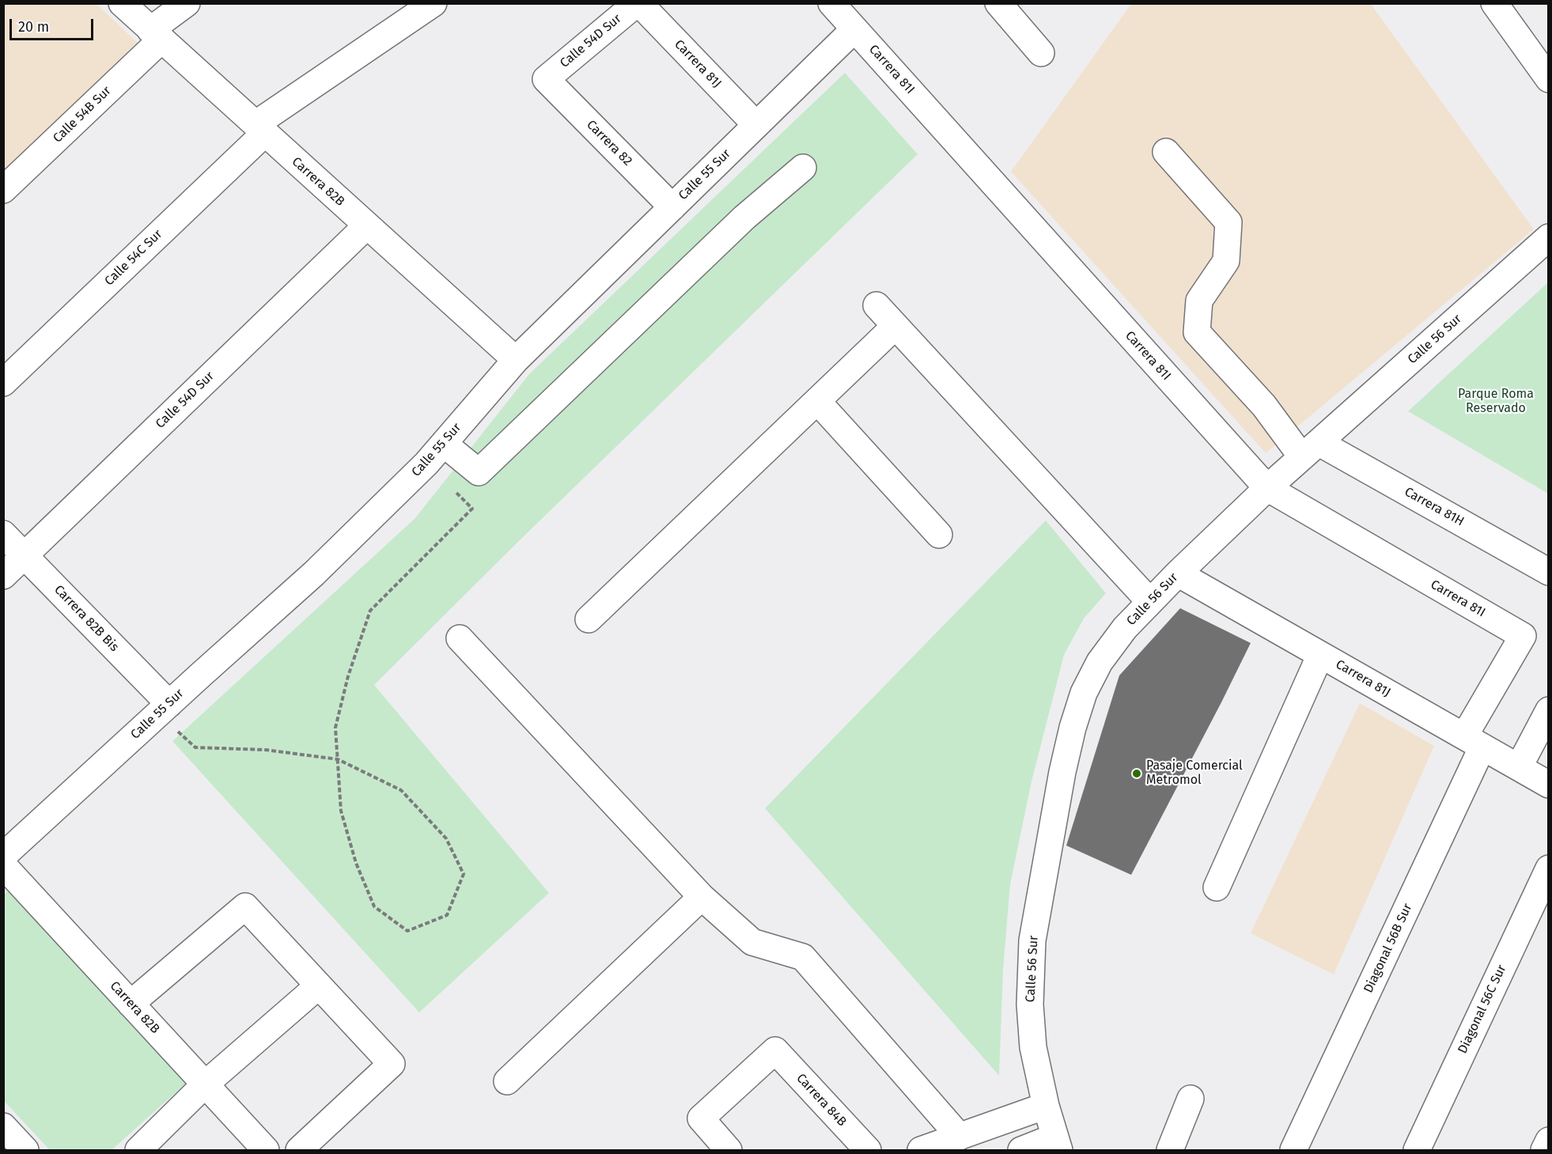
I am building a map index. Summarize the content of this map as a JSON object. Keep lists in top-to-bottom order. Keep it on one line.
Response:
{"streets":{"street":["Calle 54D Sur","Carrera 81J","Carrera 81I","Calle 54B Sur","Carrera 82","Calle 55 Sur","Carrera 82B","Calle 54C Sur","Calle 56 Sur","Carrera 81H","Carrera 82B Bis","Diagonal 56B Sur","Diagonal 56C Sur","Carrera 84B"]},"crossings":[["Calle 54D Sur","Carrera 81J"],["Calle 54D Sur","Carrera 82"],["Calle 54D Sur","Carrera 82B"],["Calle 54D Sur","Carrera 82B Bis"],["Carrera 81J","Calle 55 Sur"],["Carrera 81J","Calle 56 Sur"],["Carrera 81J","Diagonal 56B Sur"],["Carrera 81I","Calle 55 Sur"],["Carrera 81I","Calle 56 Sur"],["Carrera 81I","Diagonal 56B Sur"],["Calle 54B Sur","Carrera 82B"],["Carrera 82","Calle 55 Sur"],["Calle 55 Sur","Carrera 82B"],["Calle 55 Sur","Carrera 82B Bis"],["Carrera 82B","Calle 54C Sur"],["Calle 56 Sur","Carrera 81H"]],"parks":["Parque Roma Reservado"],"places":["Pasaje Comercial Metromol"],"scale_bar":"20 m"}
